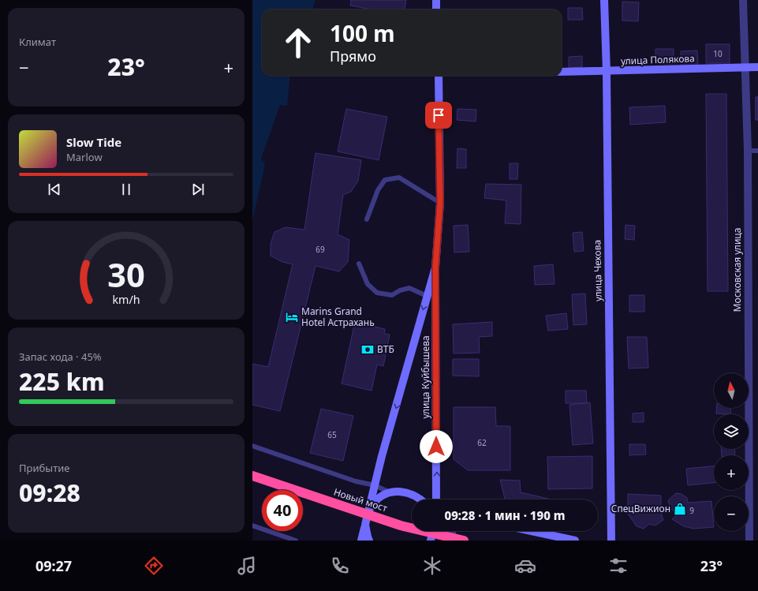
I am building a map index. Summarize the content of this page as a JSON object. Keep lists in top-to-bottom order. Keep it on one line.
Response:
{"streets":{"highway":["Новый мост"],"street":["улица Полякова","Московская улица","улица Чехова","улица Куйбышева"]},"crossings":[["улица Полякова","Московская улица"],["улица Полякова","улица Чехова"]],"places":{"hotel":["Marins Grand Hotel Астрахань"],"bank":["ВТБ"],"shop":["СпецВижион"]},"house_numbers":["10","69","65","62","9"],"north":"top","page":{"tile":["Климат",["Запас хода · 45%","225 km"],["Прибытие","09:28"]],"turn":["100 m","Прямо"],"heat":["−","23°","+"],"song":["Slow Tide","Marlow"],"map_buttons":["+","−"],"limit":"40","trip":"09:28 · 1 мин · 190 m","tabs":["09:27","23°"],"gauge":["30","km/h"]}}
